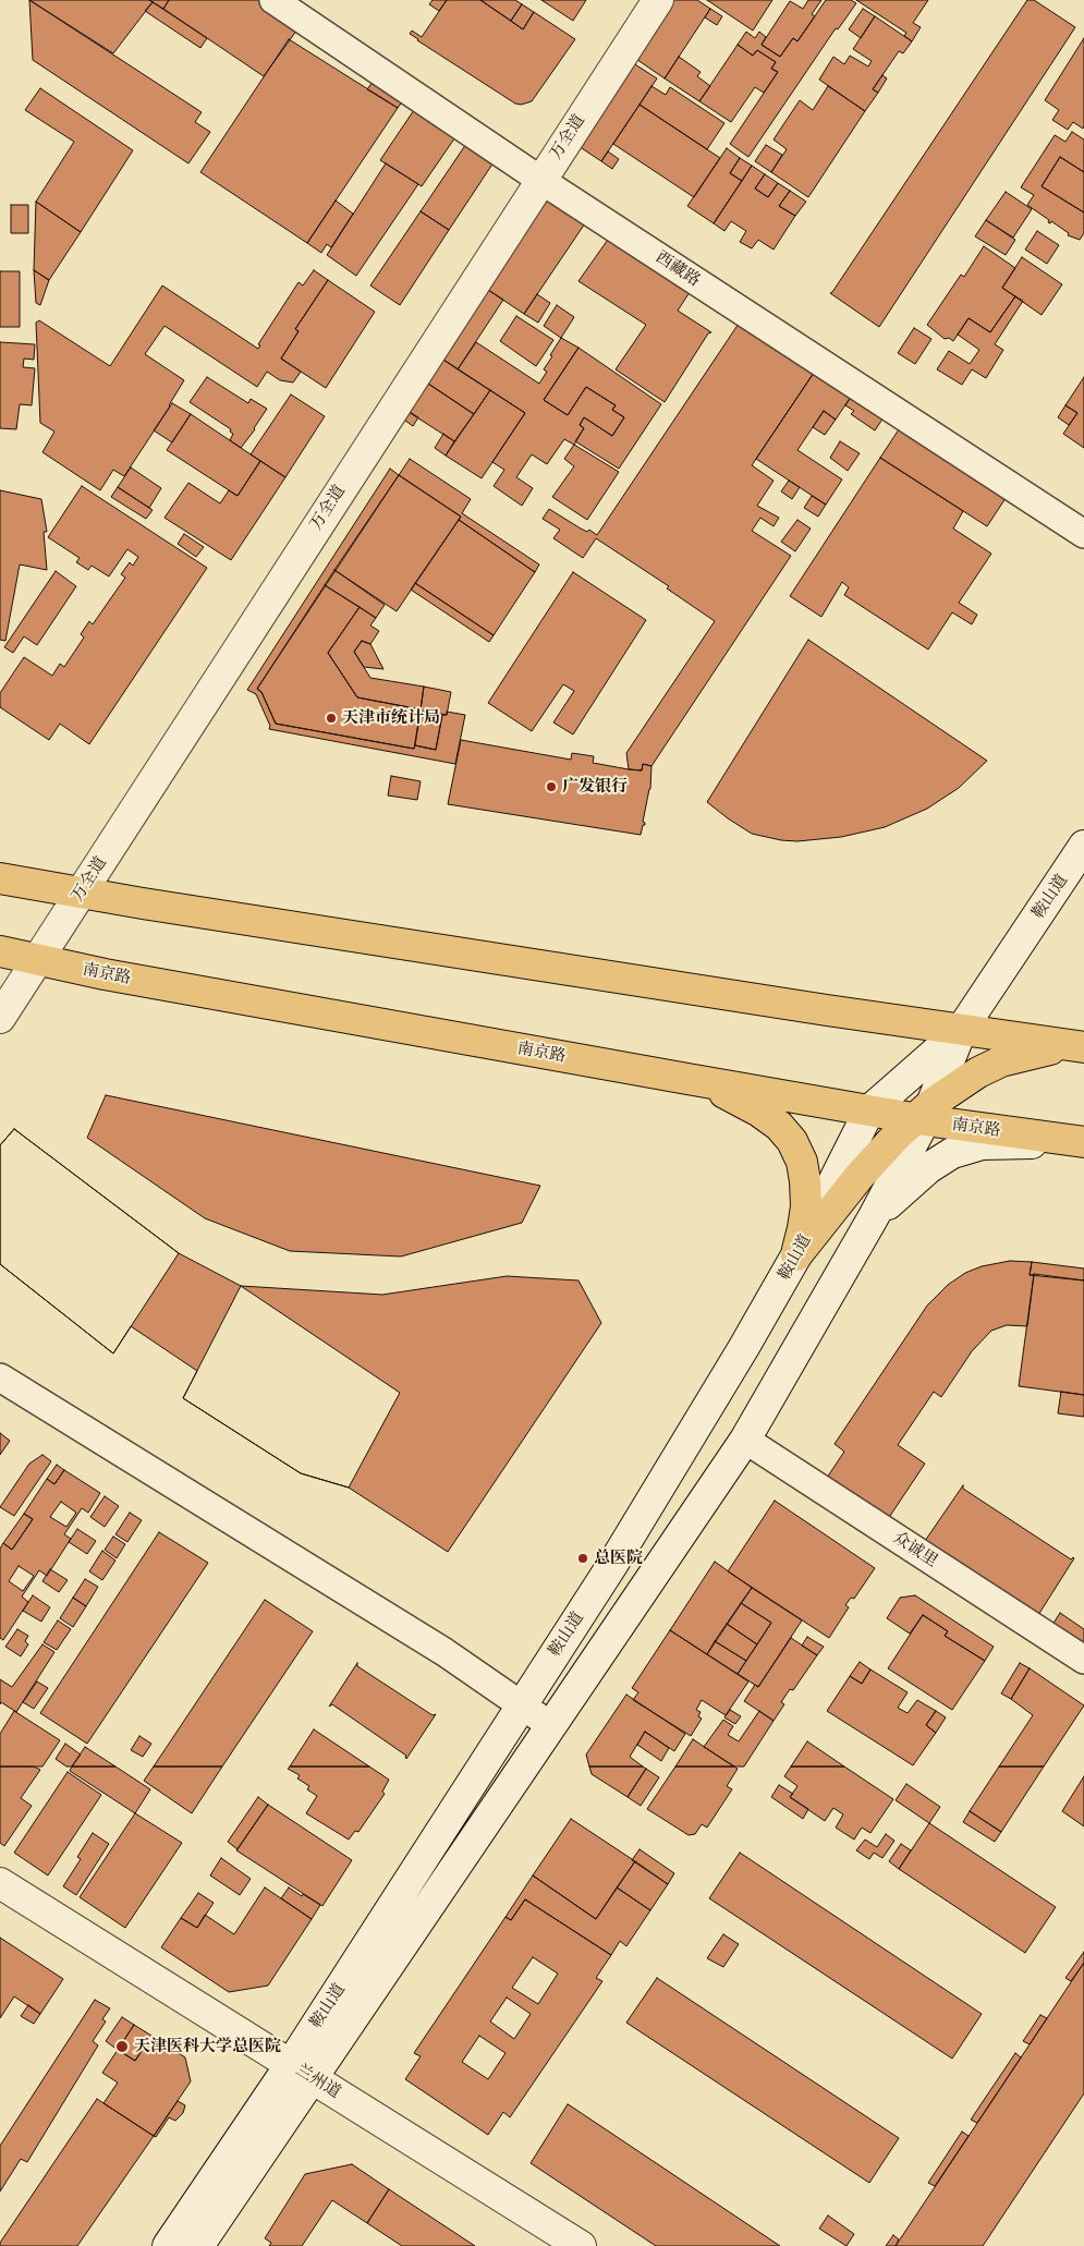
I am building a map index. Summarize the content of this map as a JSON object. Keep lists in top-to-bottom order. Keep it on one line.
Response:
{"streets":{"main road":["万全道","鞍山道","南京路","兰州道"],"street":["西藏路","众诚里"]},"crossings":[["万全道","西藏路"],["万全道","南京路"],["鞍山道","南京路"],["鞍山道","众诚里"],["鞍山道","兰州道"]],"places":["天津市统计局","广发银行","总医院","天津医科大学总医院"]}
